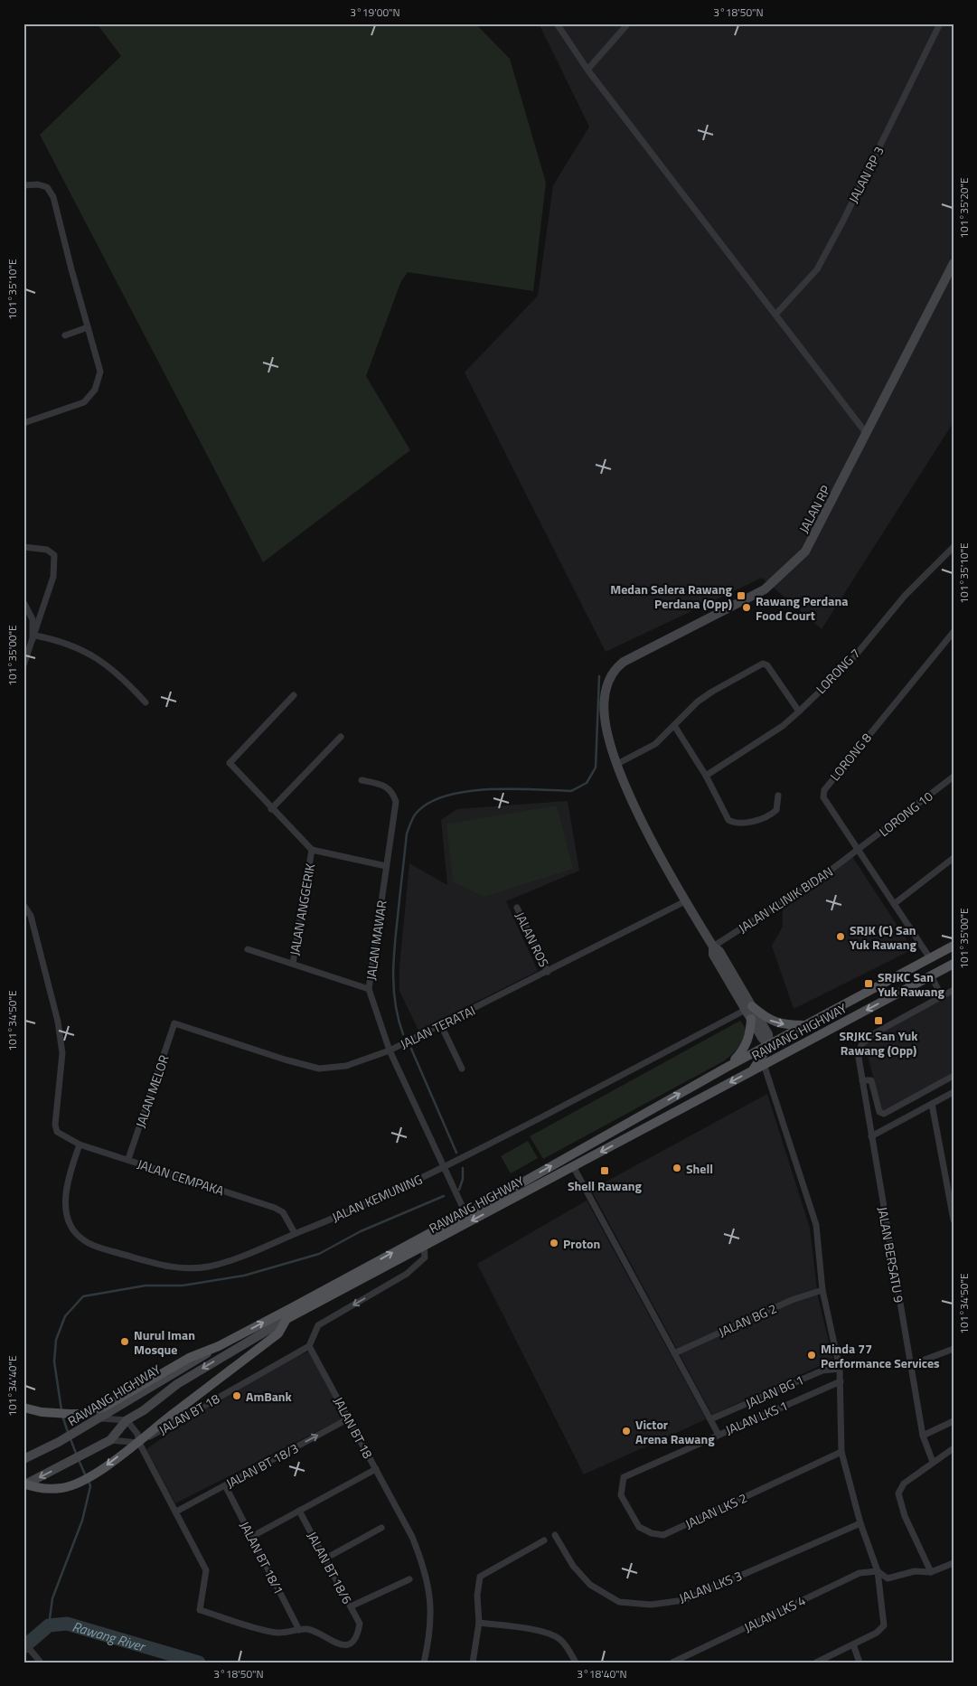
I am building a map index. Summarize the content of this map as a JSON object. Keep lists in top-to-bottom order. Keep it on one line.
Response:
{"streets":{"main road":["RAWANG HIGHWAY"],"street":["JALAN RP 3","JALAN RP","LORONG 7","LORONG 8","LORONG 10","JALAN KLINIK BIDAN","JALAN ANGGERIK","JALAN ROS","JALAN MAWAR","JALAN TERATAI","JALAN MELOR","JALAN CEMPAKA","JALAN KEMUNING","JALAN BERSATU 9","JALAN BG 2","JALAN BG 1","JALAN BT 18","JALAN LKS 1","JALAN BT 18/3","JALAN LKS 2","JALAN BT 18/1","JALAN BT 18/6","JALAN LKS 3","JALAN LKS 4"]},"crossings":[["LORONG 8","LORONG 10"],["LORONG 8","JALAN KLINIK BIDAN"],["LORONG 8","RAWANG HIGHWAY"],["LORONG 10","JALAN KLINIK BIDAN"],["JALAN ANGGERIK","JALAN MAWAR"],["JALAN ROS","JALAN TERATAI"],["JALAN MAWAR","JALAN TERATAI"],["JALAN MAWAR","RAWANG HIGHWAY"],["JALAN MAWAR","JALAN KEMUNING"],["JALAN TERATAI","JALAN MELOR"],["JALAN MELOR","JALAN CEMPAKA"],["JALAN CEMPAKA","JALAN KEMUNING"],["JALAN BT 18","JALAN BT 18/3"],["JALAN LKS 1","JALAN LKS 2"],["JALAN BT 18/3","JALAN BT 18/1"],["JALAN BT 18/1","JALAN BT 18/6"]],"one_way":["JALAN BT 18/3"],"water":["Rawang River"],"places":{"transit":["Medan Selera Rawang Perdana (Opp)","SRJKC San Yuk Rawang","SRJKC San Yuk Rawang (Opp)","Shell Rawang"],"other":["Rawang Perdana Food Court","SRJK (C) San Yuk Rawang","Shell","Proton","Nurul Iman Mosque","Minda 77 Performance Services","AmBank","Victor Arena Rawang"]},"coordinates":["3°19'00\"N","3°18'50\"N","101°35'20\"E","101°35'10\"E","101°35'00\"E","101°34'50\"E","101°34'40\"E","3°18'40\"N"]}
